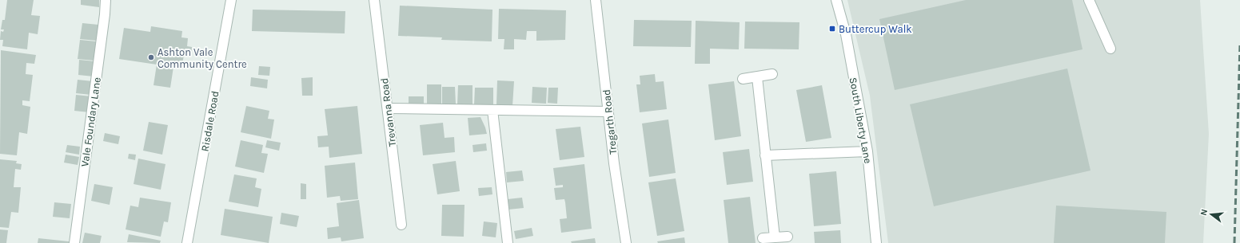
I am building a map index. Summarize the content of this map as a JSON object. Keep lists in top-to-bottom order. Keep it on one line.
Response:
{"streets":{"street":["Trevanna Road","South Liberty Lane","Risdale Road","Vale Foundary Lane","Tregarth Road"]},"places":{"transit":["Buttercup Walk"],"other":["Ashton Vale Community Centre"]},"north":"left"}
